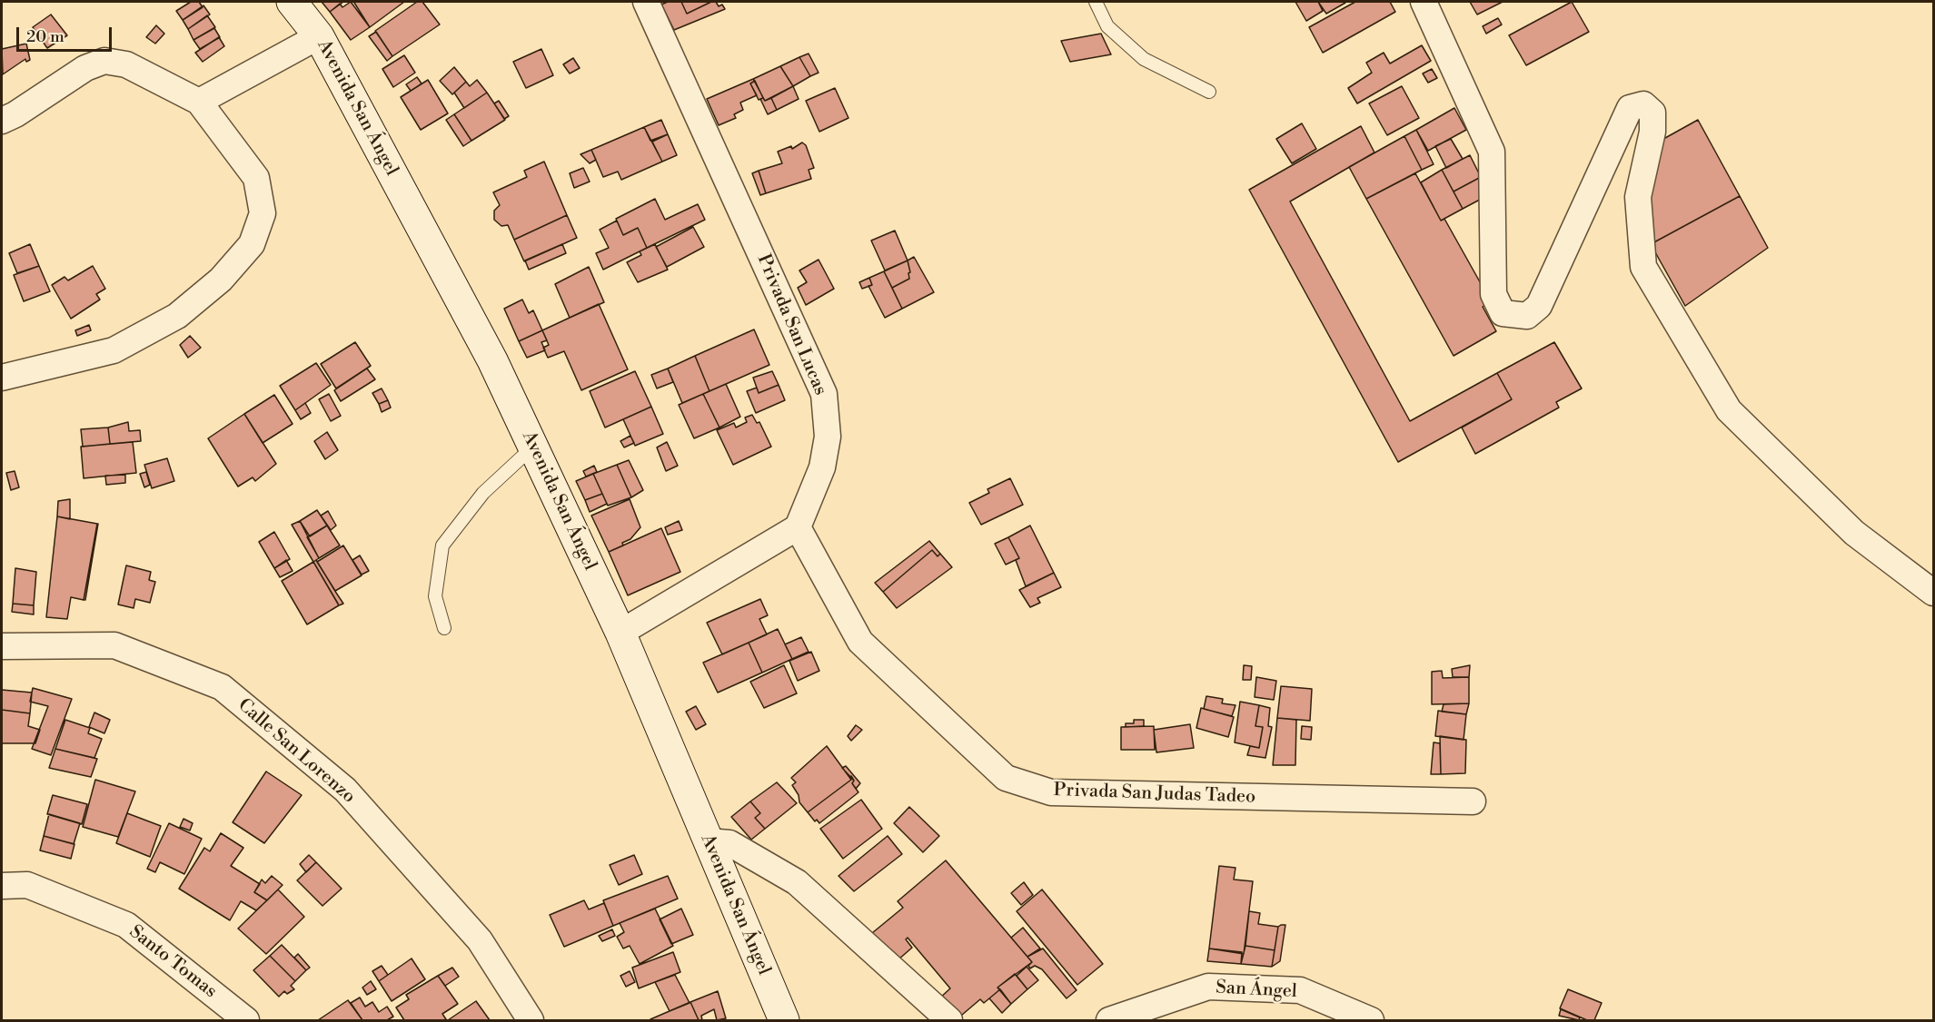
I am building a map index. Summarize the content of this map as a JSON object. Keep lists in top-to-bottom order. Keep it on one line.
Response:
{"streets":{"main road":["Avenida San Ángel"],"street":["Privada San Lucas","Calle San Lorenzo","Privada San Judas Tadeo","Santo Tomas","San Ángel"]},"crossings":[["Privada San Lucas","Privada San Judas Tadeo"]],"scale_bar":"20 m"}
